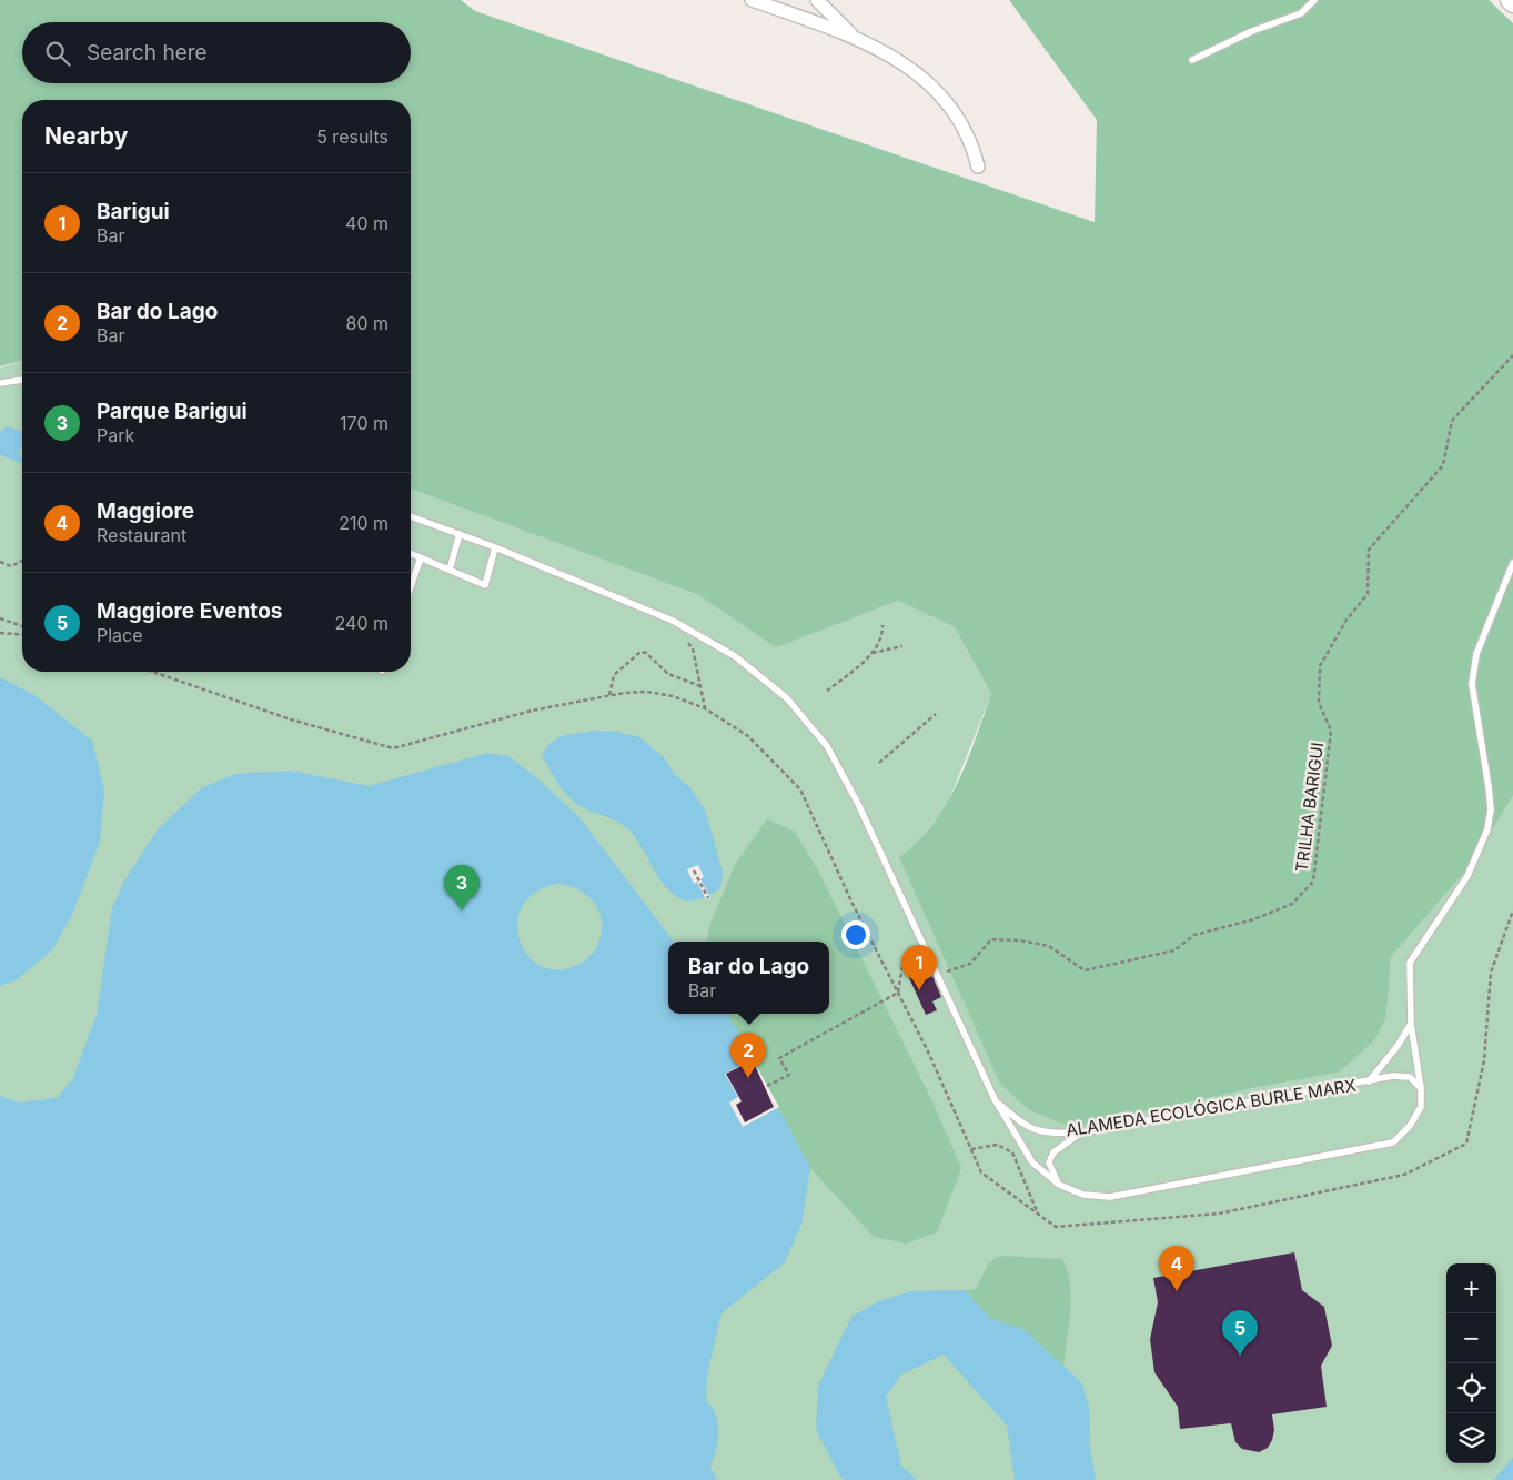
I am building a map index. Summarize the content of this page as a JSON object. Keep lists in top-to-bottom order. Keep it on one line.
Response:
{"streets":{"lane":["ALAMEDA ECOLÓGICA BURLE MARX"],"path":["TRILHA BARIGUI"]},"crossings":[["TRILHA BARIGUI","ALAMEDA ECOLÓGICA BURLE MARX"]],"page":{"search":"Search here","heading":["Nearby","5 results"],"list":[{"mark":"1","name":"Barigui","note":"Bar","value":"40 m"},{"mark":"2","name":"Bar do Lago","note":"Bar","value":"80 m"},{"mark":"3","name":"Parque Barigui","note":"Park","value":"170 m"},{"mark":"4","name":"Maggiore","note":"Restaurant","value":"210 m"},{"mark":"5","name":"Maggiore Eventos","note":"Place","value":"240 m"}],"pins":["3","1","2","4","5"],"popup":["Bar do Lago","Bar"],"map_buttons":["+","−"]}}
